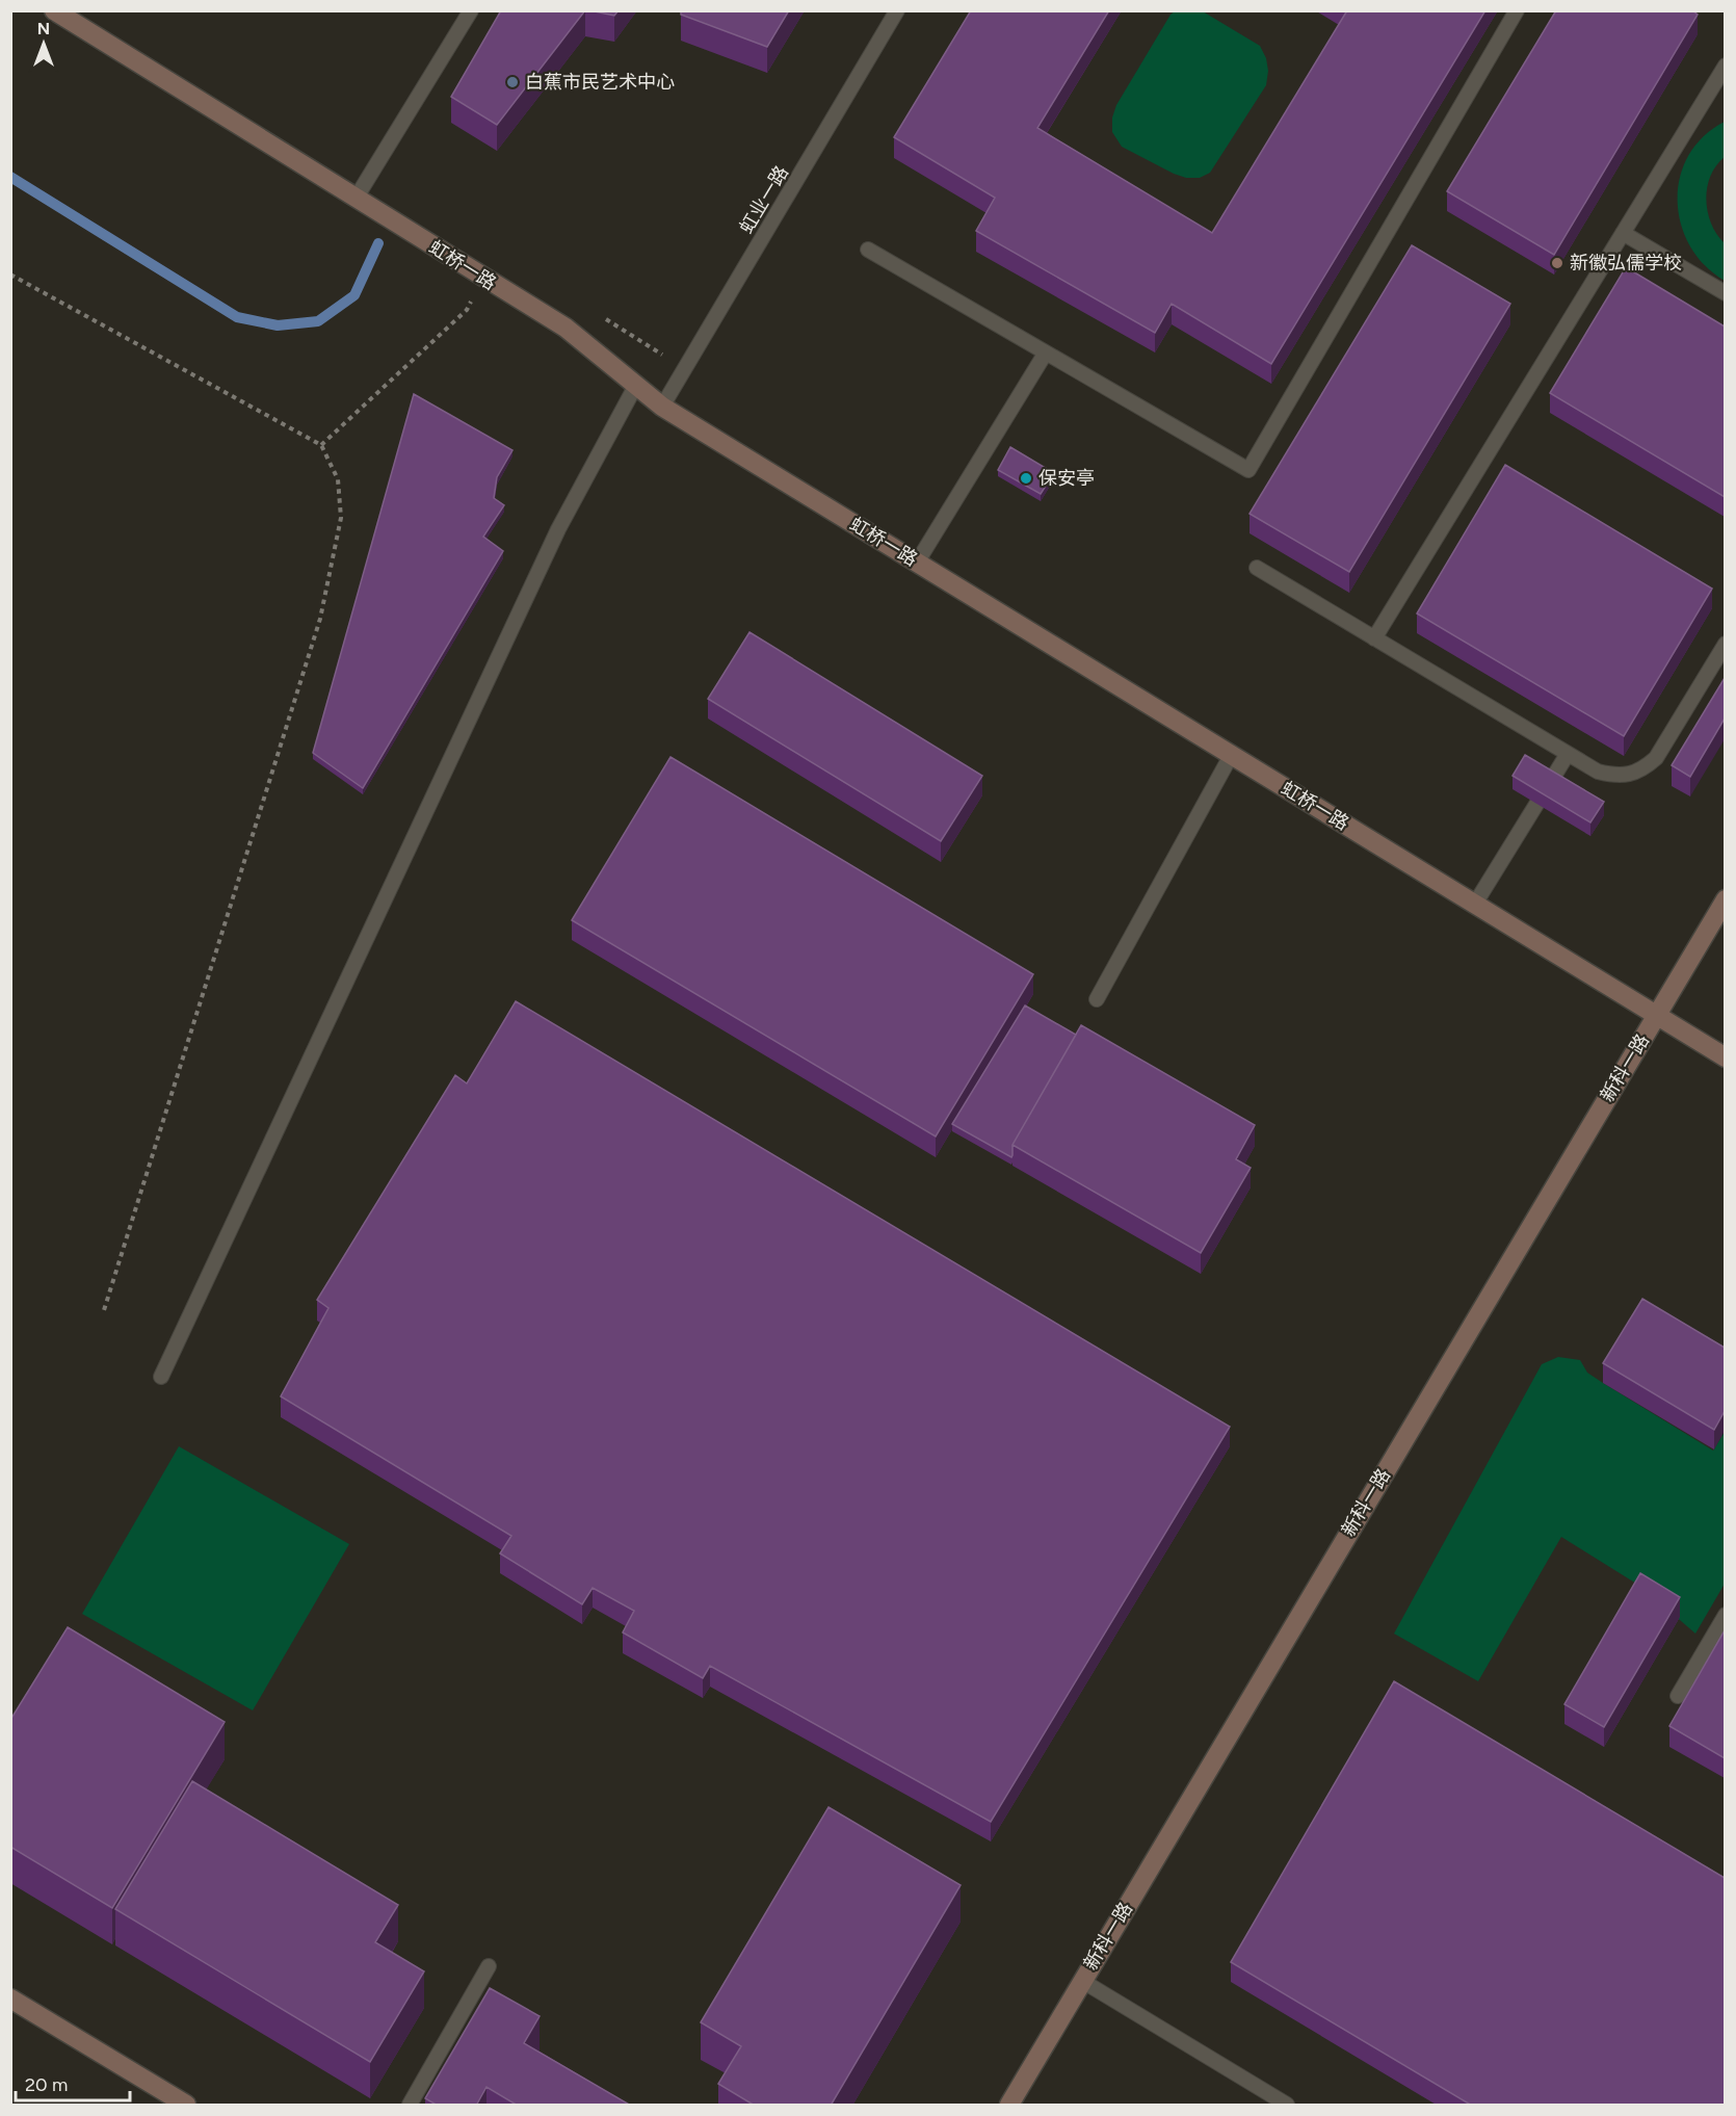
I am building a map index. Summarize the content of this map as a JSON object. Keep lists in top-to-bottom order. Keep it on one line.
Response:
{"streets":{"street":["虹桥一路","新科一路"],"lane":["虹业一路"]},"crossings":[["虹业一路","虹桥一路"],["虹桥一路","新科一路"]],"places":["白蕉市民艺术中心","新徽弘儒学校","保安亭"],"scale_bar":"20 m","north":"top"}
